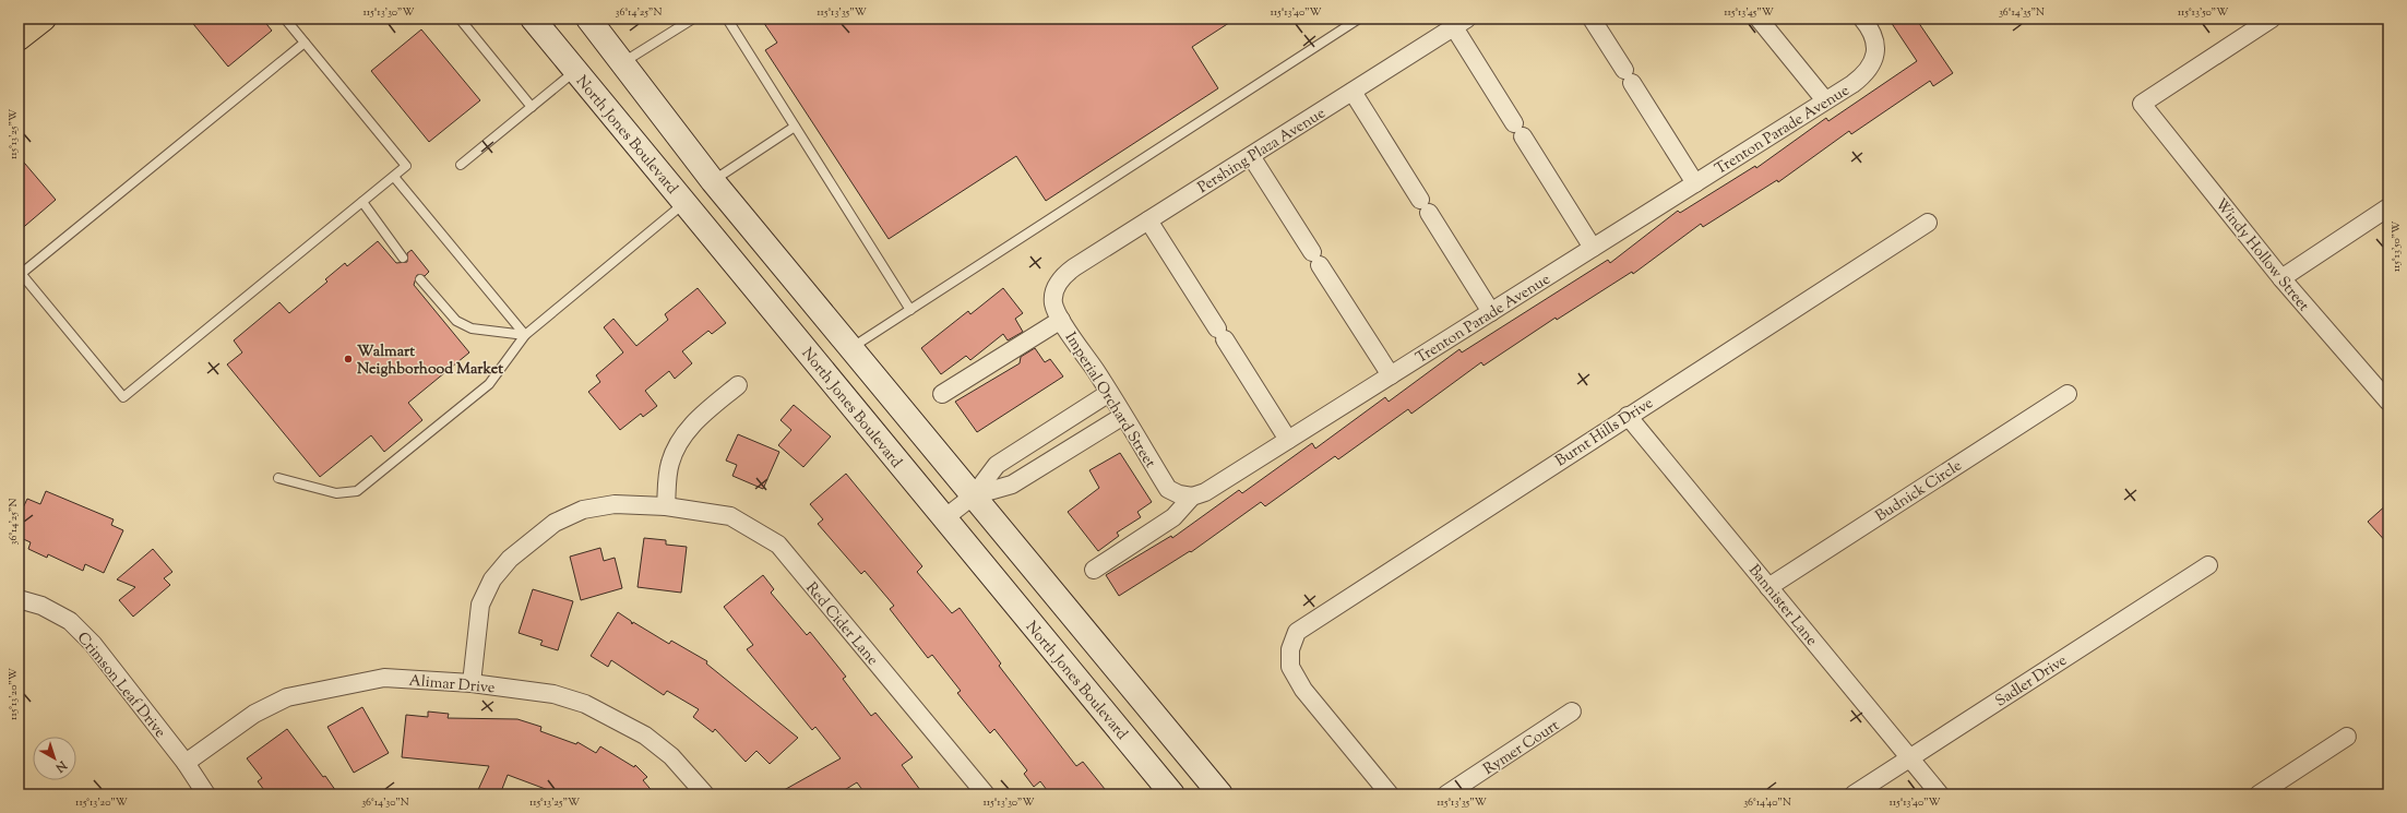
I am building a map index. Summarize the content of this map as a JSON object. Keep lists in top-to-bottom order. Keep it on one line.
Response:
{"streets":{"main road":["North Jones Boulevard"],"street":["Trenton Parade Avenue","Pershing Plaza Avenue","Windy Hollow Street","Imperial Orchard Street","Burnt Hills Drive","Budnick Circle","Bannister Lane","Red Cider Lane","Sadler Drive","Alimar Drive","Crimson Leaf Drive","Rymer Court"]},"crossings":[["Trenton Parade Avenue","Imperial Orchard Street"],["Pershing Plaza Avenue","Imperial Orchard Street"],["Burnt Hills Drive","Bannister Lane"],["Budnick Circle","Bannister Lane"],["Bannister Lane","Sadler Drive"],["Red Cider Lane","Alimar Drive"],["Alimar Drive","Crimson Leaf Drive"]],"places":["Walmart Neighborhood Market"],"north":"bottom right","coordinates":["115°13'30\"W","36°14'25\"N","115°13'35\"W","115°13'40\"W","115°13'45\"W","36°14'35\"N","115°13'50\"W","115°13'25\"W","115°13'20\"W","36°14'30\"N","36°14'40\"N"]}
